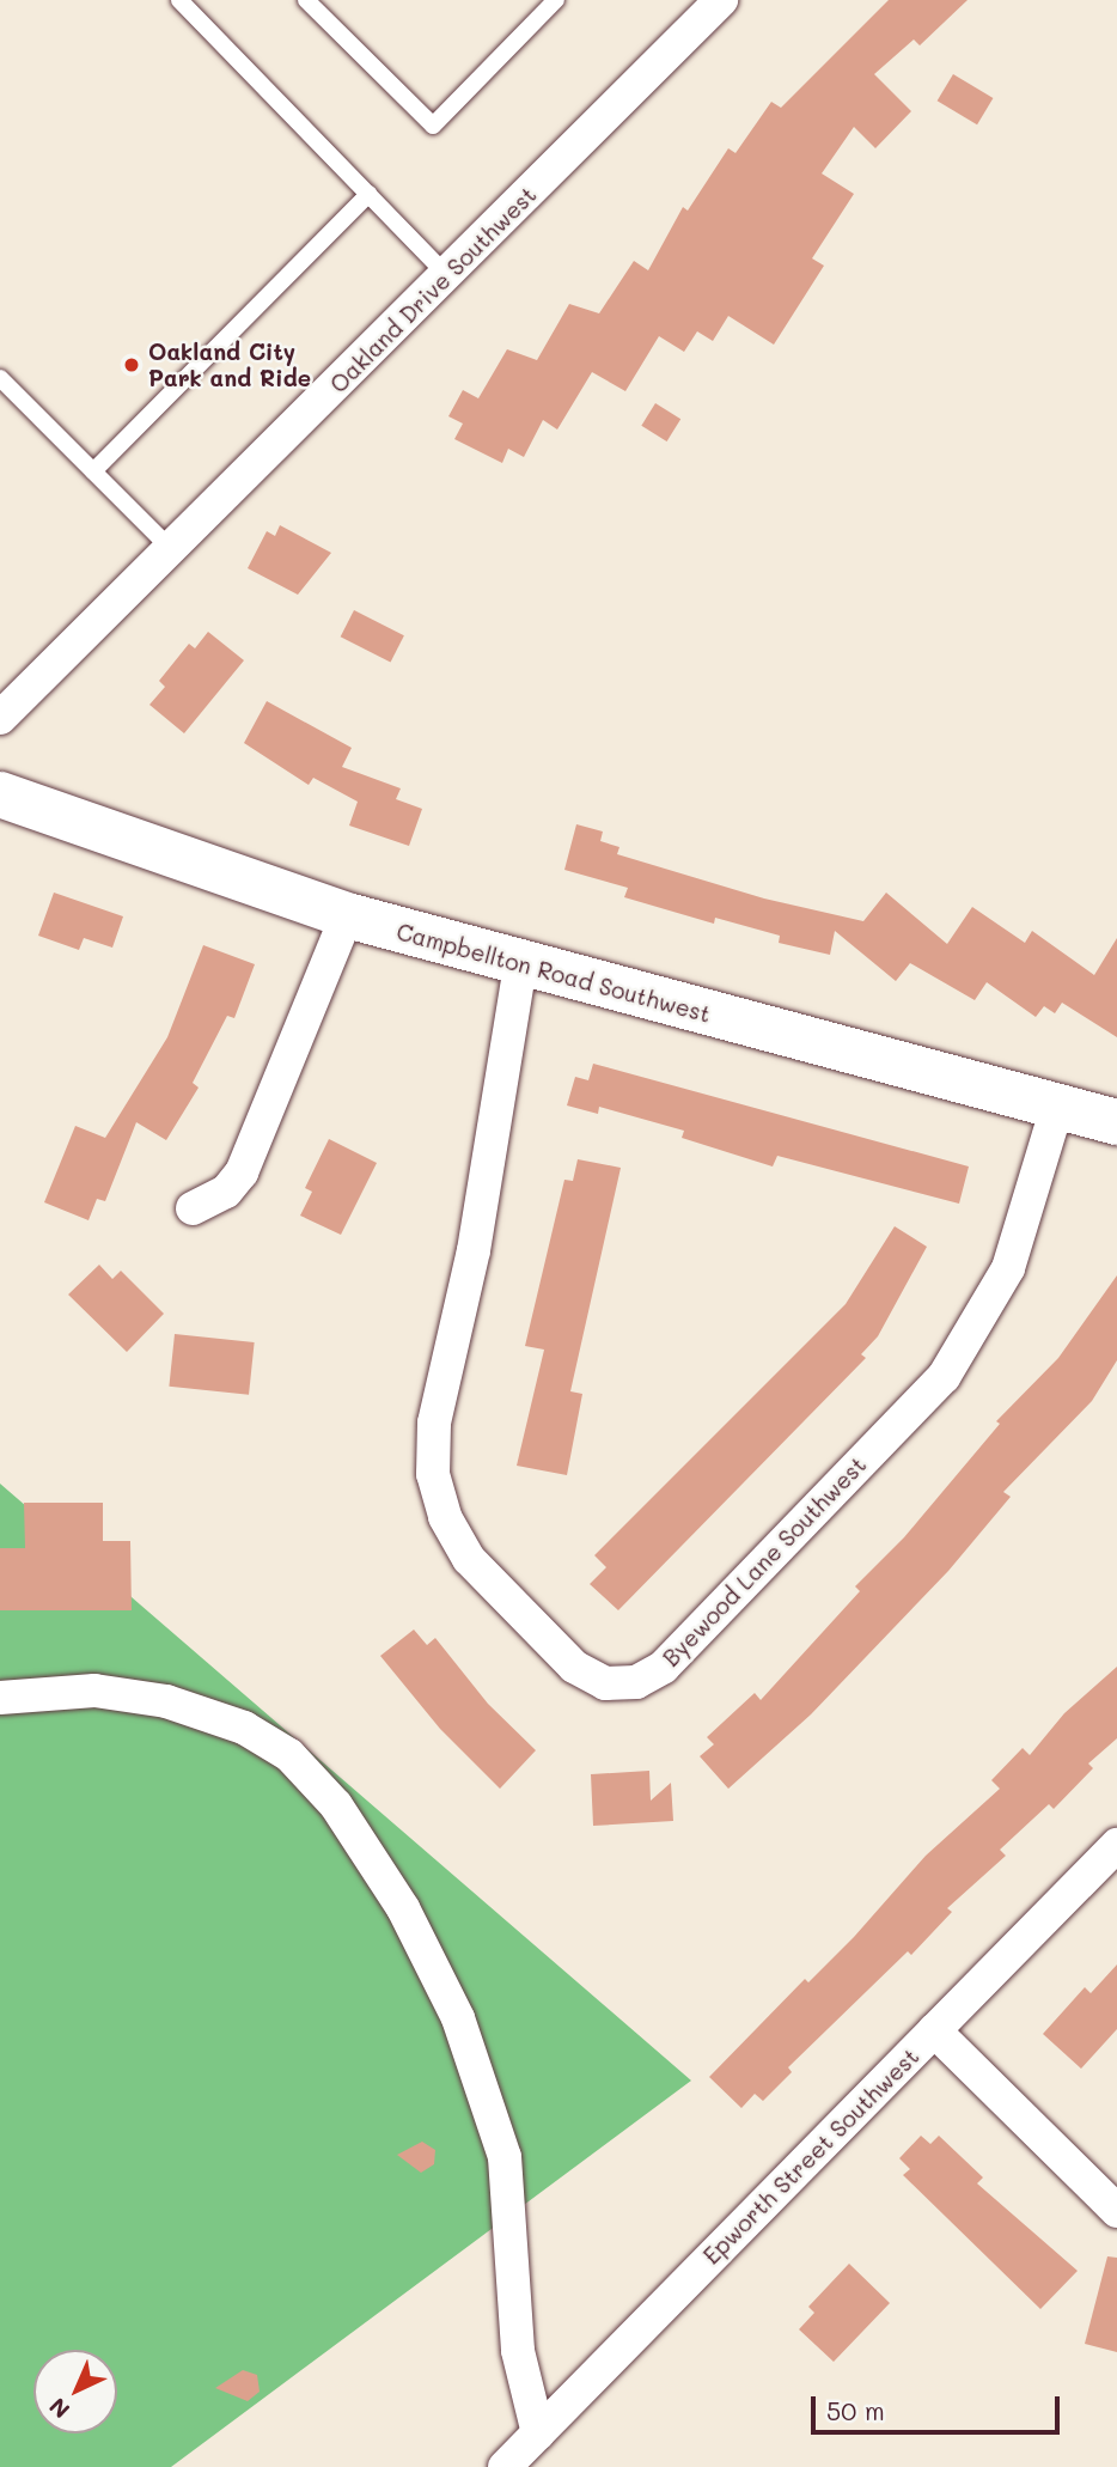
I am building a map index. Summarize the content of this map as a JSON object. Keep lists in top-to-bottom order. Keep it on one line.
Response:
{"streets":{"main road":["Campbellton Road Southwest"],"street":["Oakland Drive Southwest","Byewood Lane Southwest","Epworth Street Southwest"]},"crossings":[["Campbellton Road Southwest","Byewood Lane Southwest"]],"places":["Oakland City Park and Ride"],"scale_bar":"50 m","north":"bottom left"}
